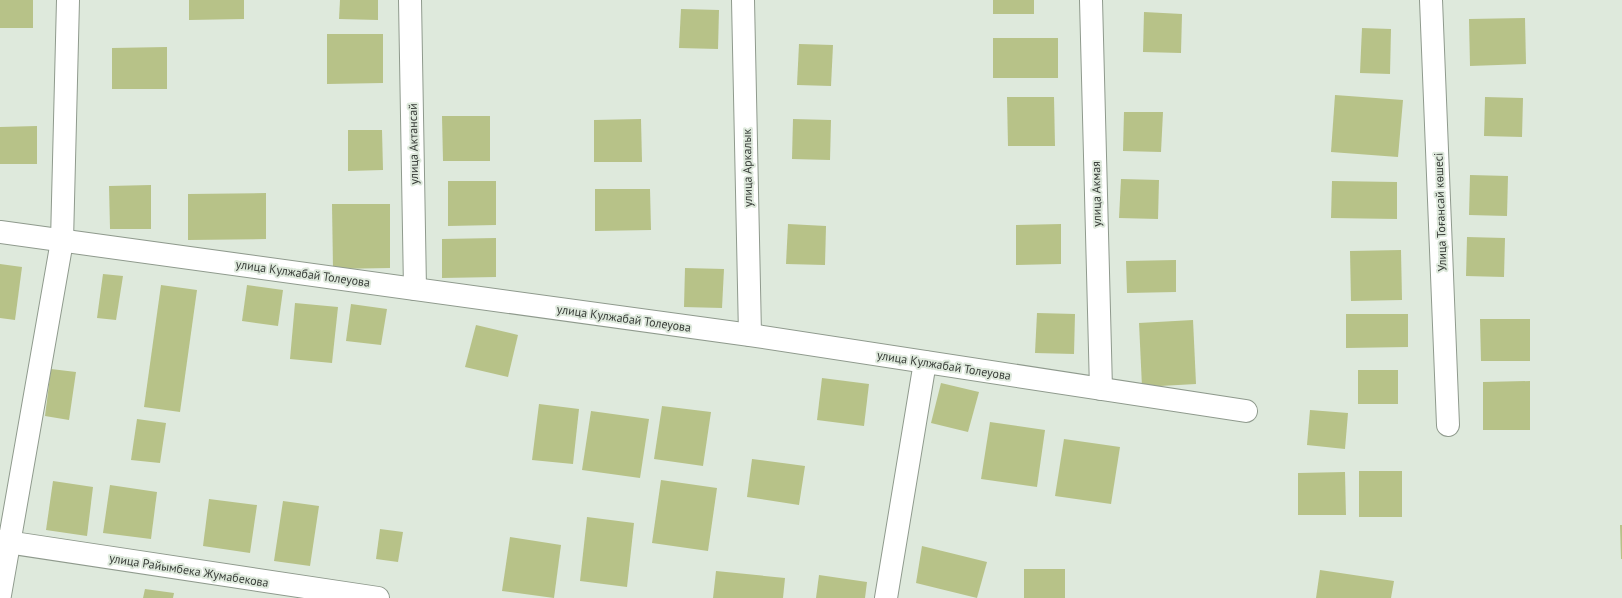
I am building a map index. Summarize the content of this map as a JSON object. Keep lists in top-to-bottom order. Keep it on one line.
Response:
{"streets":{"street":["улица Актансай","улица Аркалык","улица Акмая","Улица Тоғансай көшесі","улица Кулжабай Толеуова","улица Райымбека Жумабекова"]},"crossings":[["улица Актансай","улица Кулжабай Толеуова"],["улица Аркалык","улица Кулжабай Толеуова"],["улица Акмая","улица Кулжабай Толеуова"]]}
